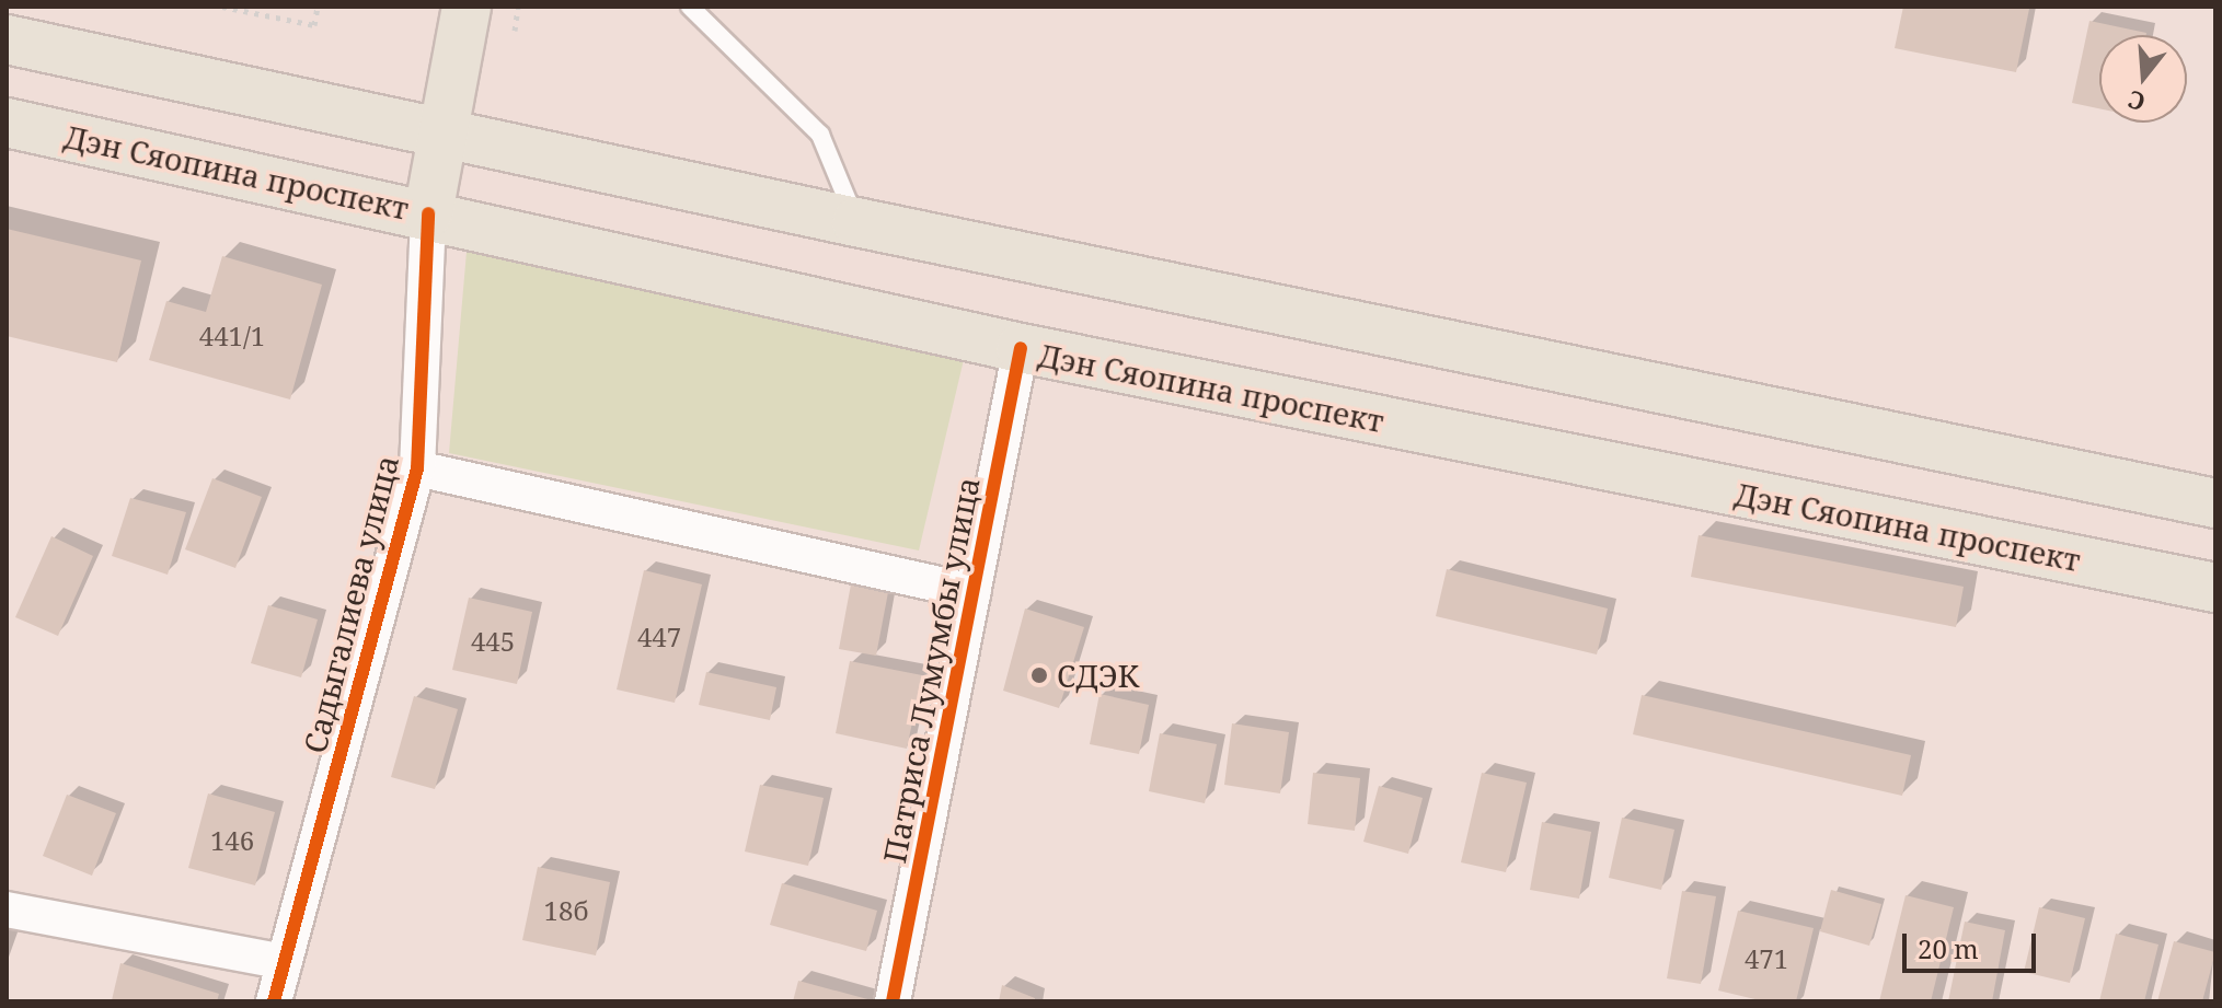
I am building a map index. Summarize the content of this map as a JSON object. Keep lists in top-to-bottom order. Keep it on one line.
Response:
{"streets":{"main road":["Дэн Сяопина проспект","Садыгалиева улица"],"street":["Патриса Лумумбы улица"]},"crossings":[["Дэн Сяопина проспект","Садыгалиева улица"],["Дэн Сяопина проспект","Патриса Лумумбы улица"]],"places":["СДЭК"],"house_numbers":["441/1","447","445","146","18б","471"],"scale_bar":"20 m","north":"bottom"}
